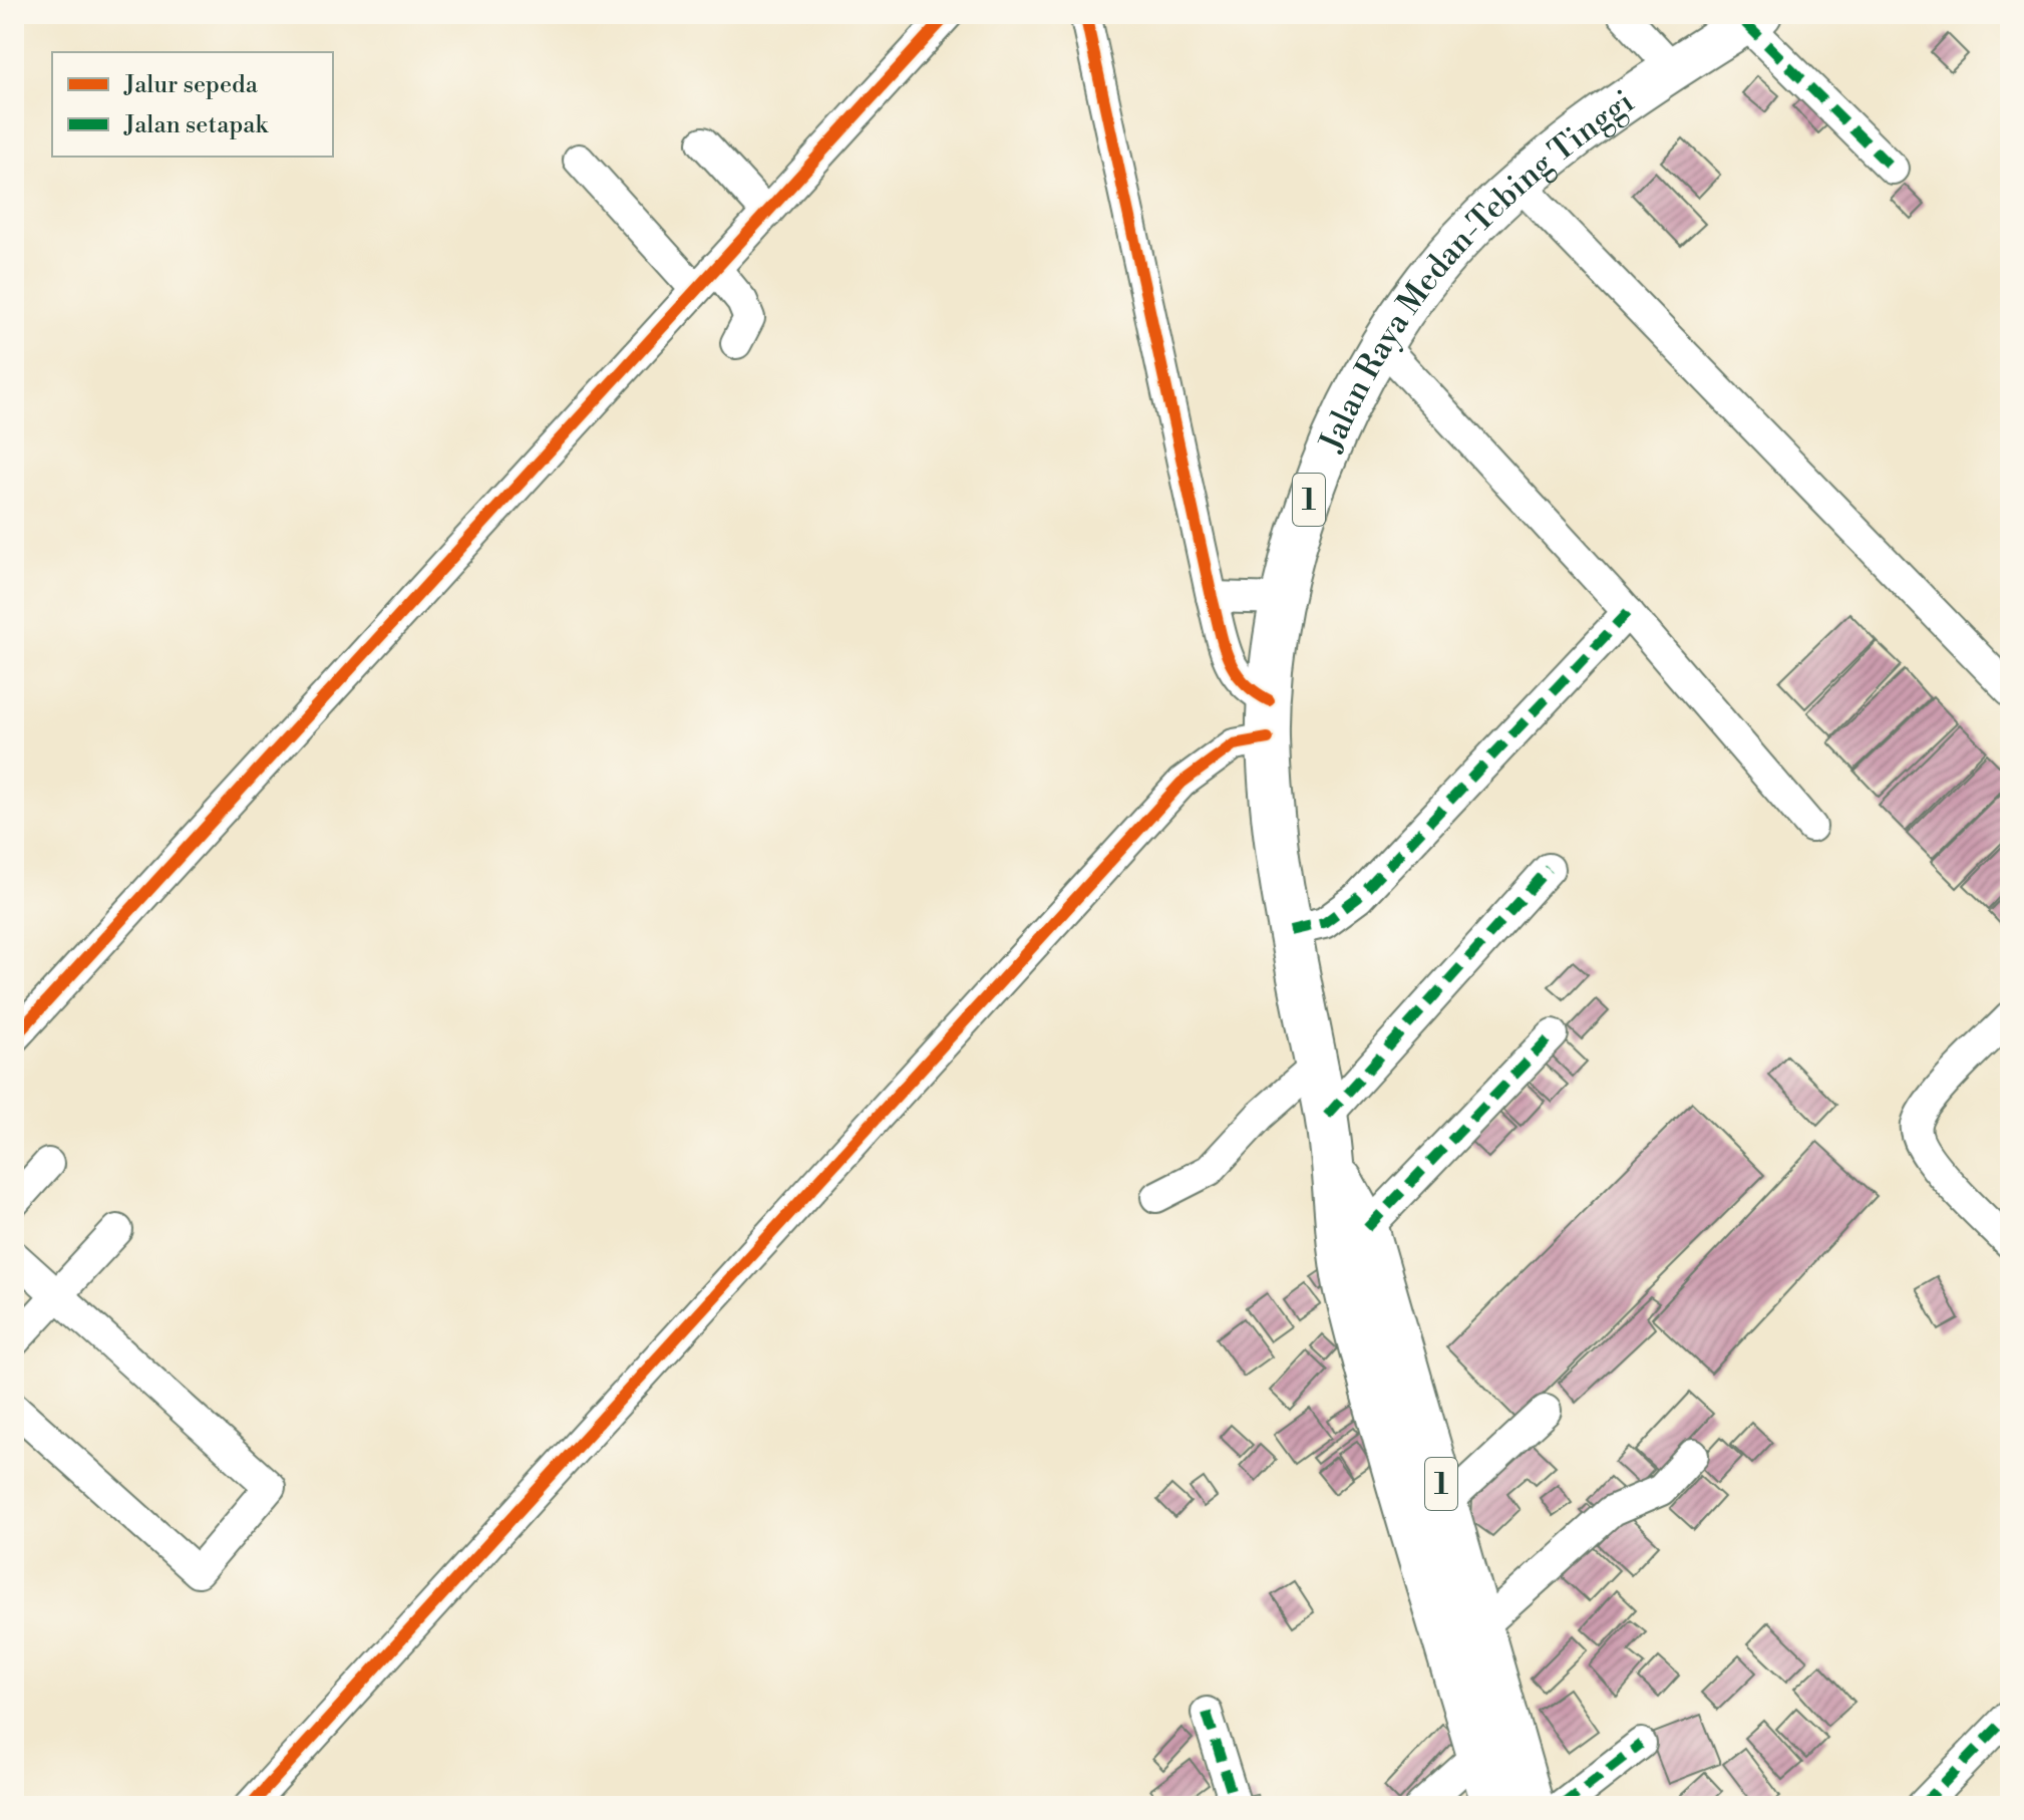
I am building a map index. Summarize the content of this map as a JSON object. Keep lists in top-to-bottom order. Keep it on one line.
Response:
{"streets":{"highway":["Jalan Raya Medan-Tebing Tinggi","1"]},"legend":["Jalur sepeda","Jalan setapak"]}
